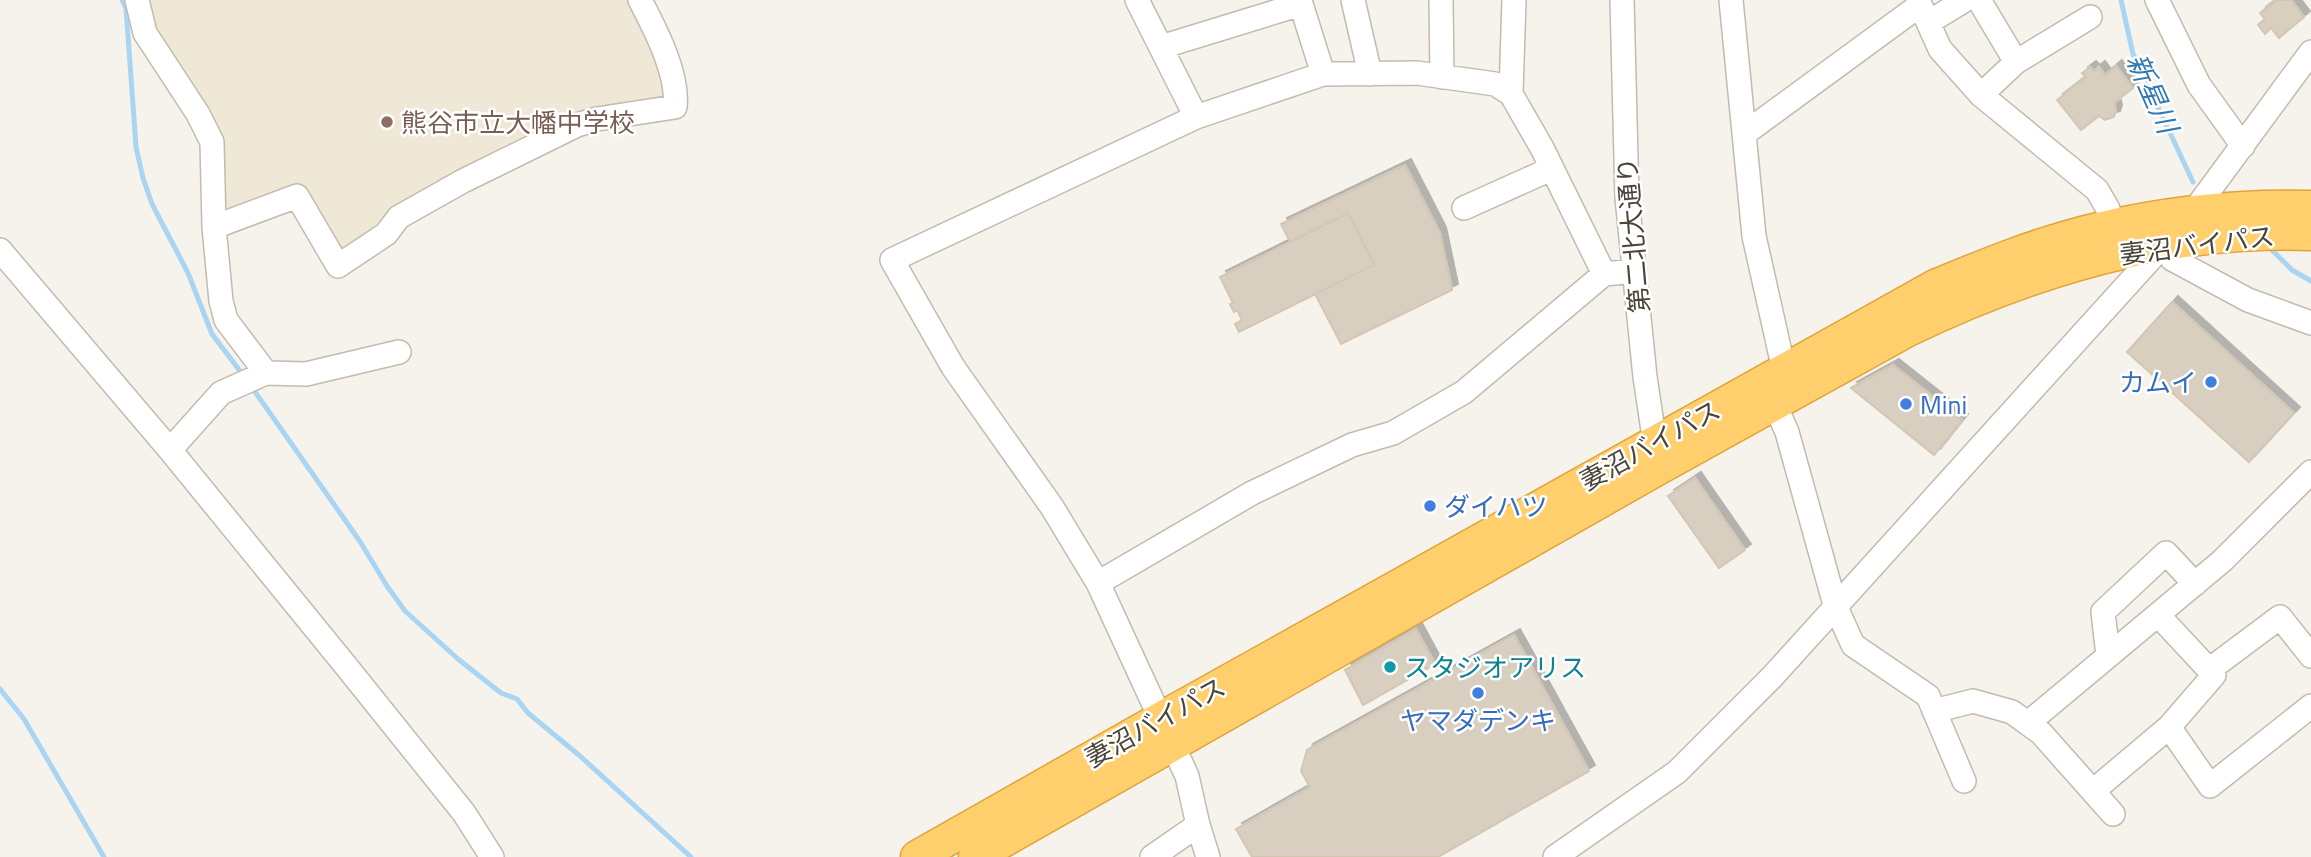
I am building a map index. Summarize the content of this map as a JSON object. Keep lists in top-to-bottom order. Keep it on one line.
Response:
{"streets":{"highway":["妻沼バイパス"],"street":["第二北大通り"]},"crossings":[["第二北大通り","妻沼バイパス"]],"water":["新星川"],"places":["熊谷市立大幡中学校","カムイ","Mini","ダイハツ","スタジオアリス","ヤマダデンキ"]}
